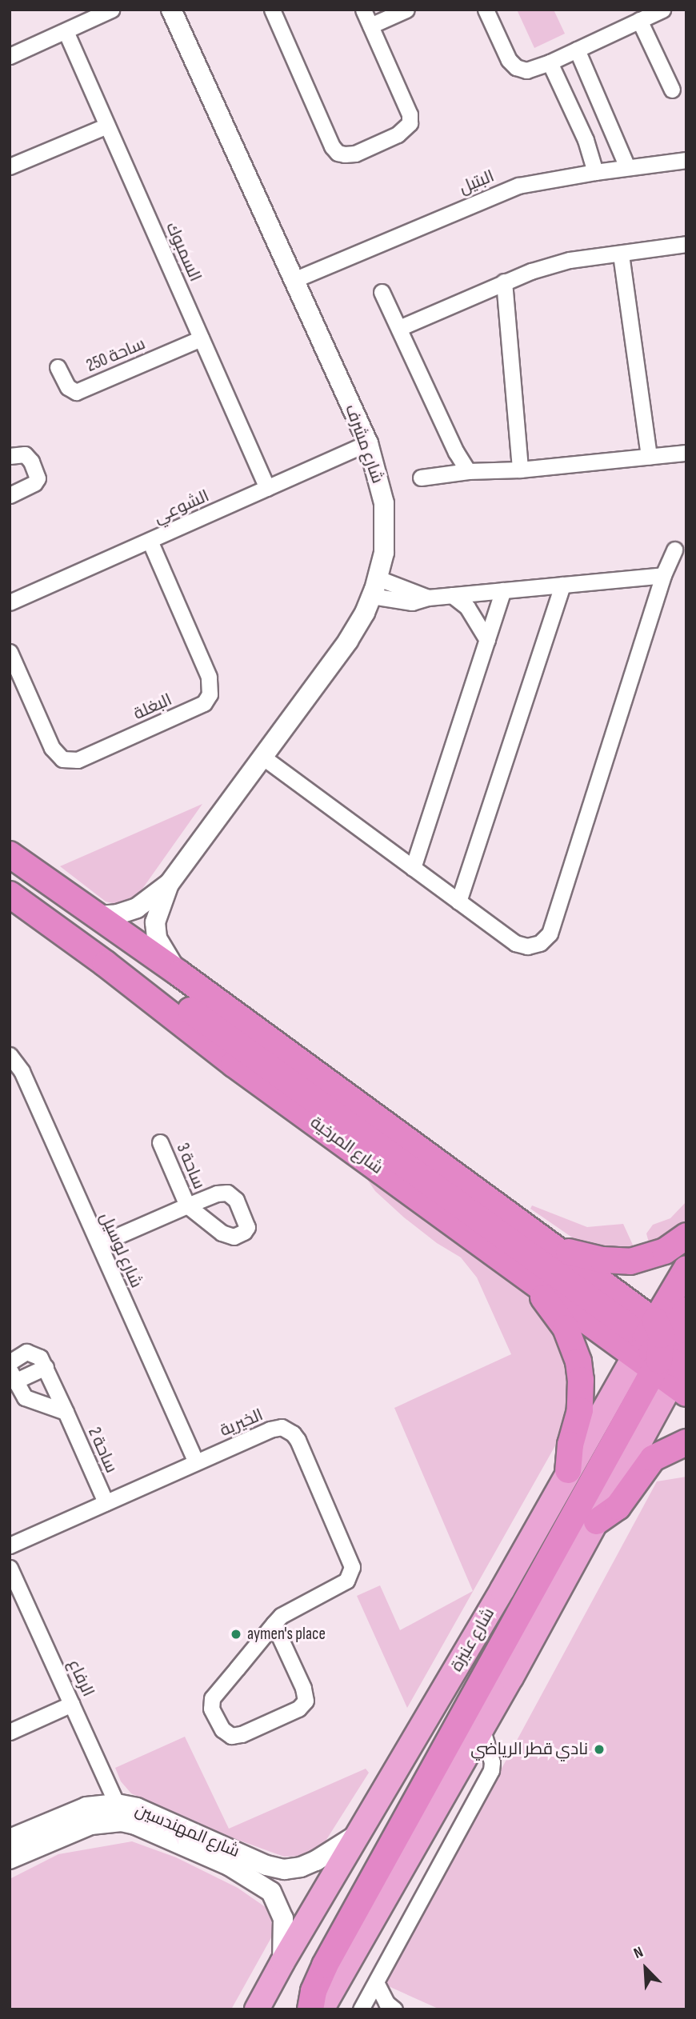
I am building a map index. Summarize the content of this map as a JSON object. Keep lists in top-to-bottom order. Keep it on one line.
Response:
{"streets":{"highway":["شارع المرخية","شارع عنيزة"],"street":["البتيل","السمبوك","ساحة 250","شارع مشرف","الشوعي","البغلة","ساحة 3","شارع لوسيل","الخيرية","ساحة 2","الرفاع","شارع المهندسين"]},"crossings":[["البتيل","شارع مشرف"],["السمبوك","ساحة 250"],["السمبوك","الشوعي"],["شارع مشرف","الشوعي"],["الشوعي","البغلة"],["شارع المرخية","شارع عنيزة"],["ساحة 3","شارع لوسيل"],["شارع لوسيل","الخيرية"],["الخيرية","ساحة 2"],["شارع عنيزة","شارع المهندسين"],["الرفاع","شارع المهندسين"]],"places":["aymen's place","نادي قطر الرياضي"],"north":"top left"}
